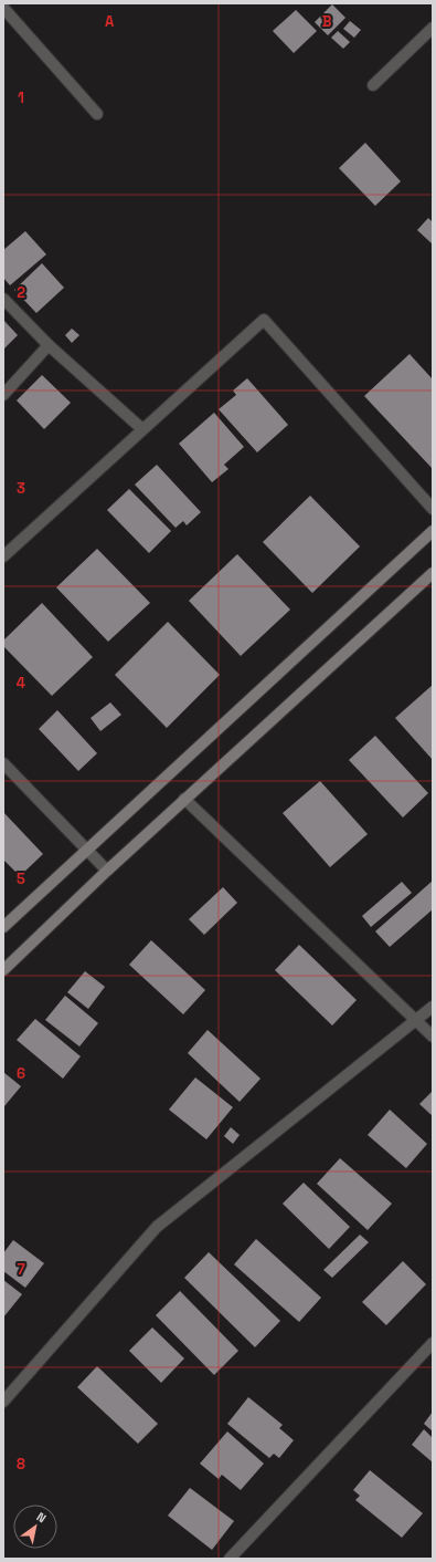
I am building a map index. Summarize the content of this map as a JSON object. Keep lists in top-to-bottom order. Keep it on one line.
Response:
{"north":"top right","grid":{"columns":["A","B"],"rows":["1","2","3","4","5","6","7","8"]}}
